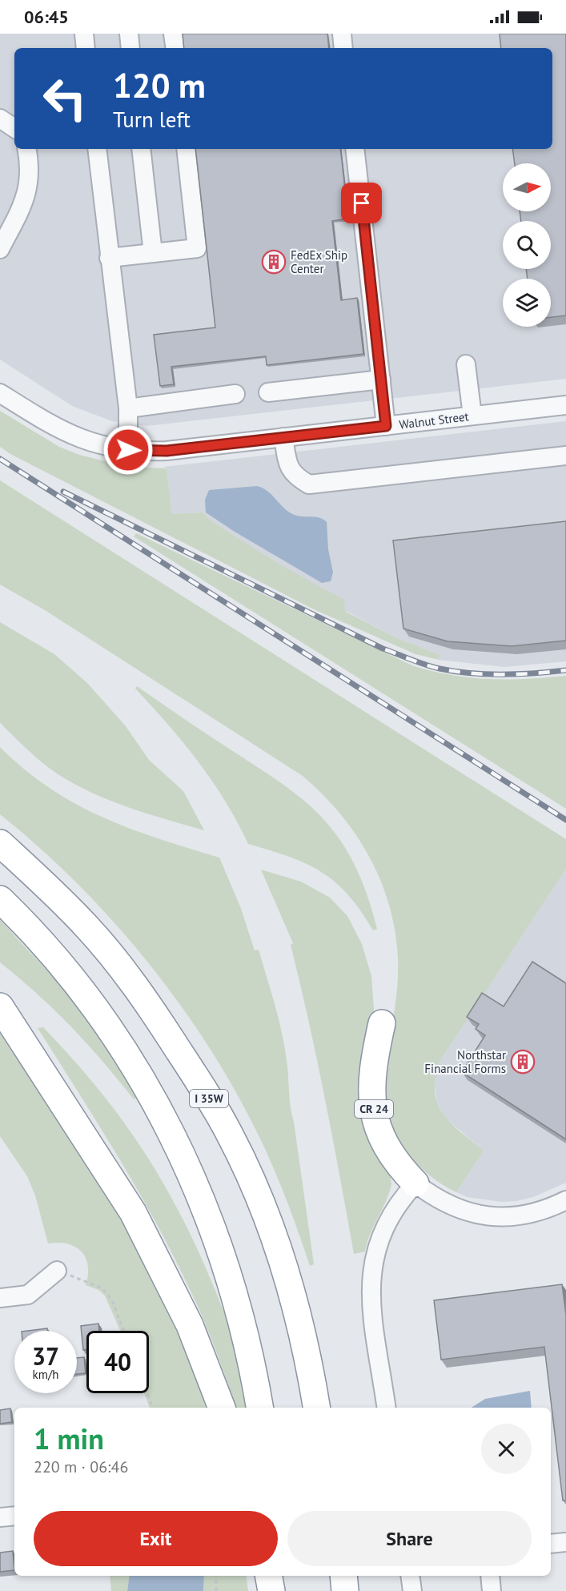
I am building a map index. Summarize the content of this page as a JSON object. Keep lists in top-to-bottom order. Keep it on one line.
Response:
{"streets":{"highway":["I 35W","CR 24"],"street":["Walnut Street"]},"places":{"building":["FedEx Ship Center","Northstar Financial Forms"]},"north":"right","page":{"status":"06:45","turn":["120 m","Turn left"],"speed":"37 km/h","limit":"40","heading":["1 min","220 m · 06:46"],"buttons":["Exit","Share"]}}
